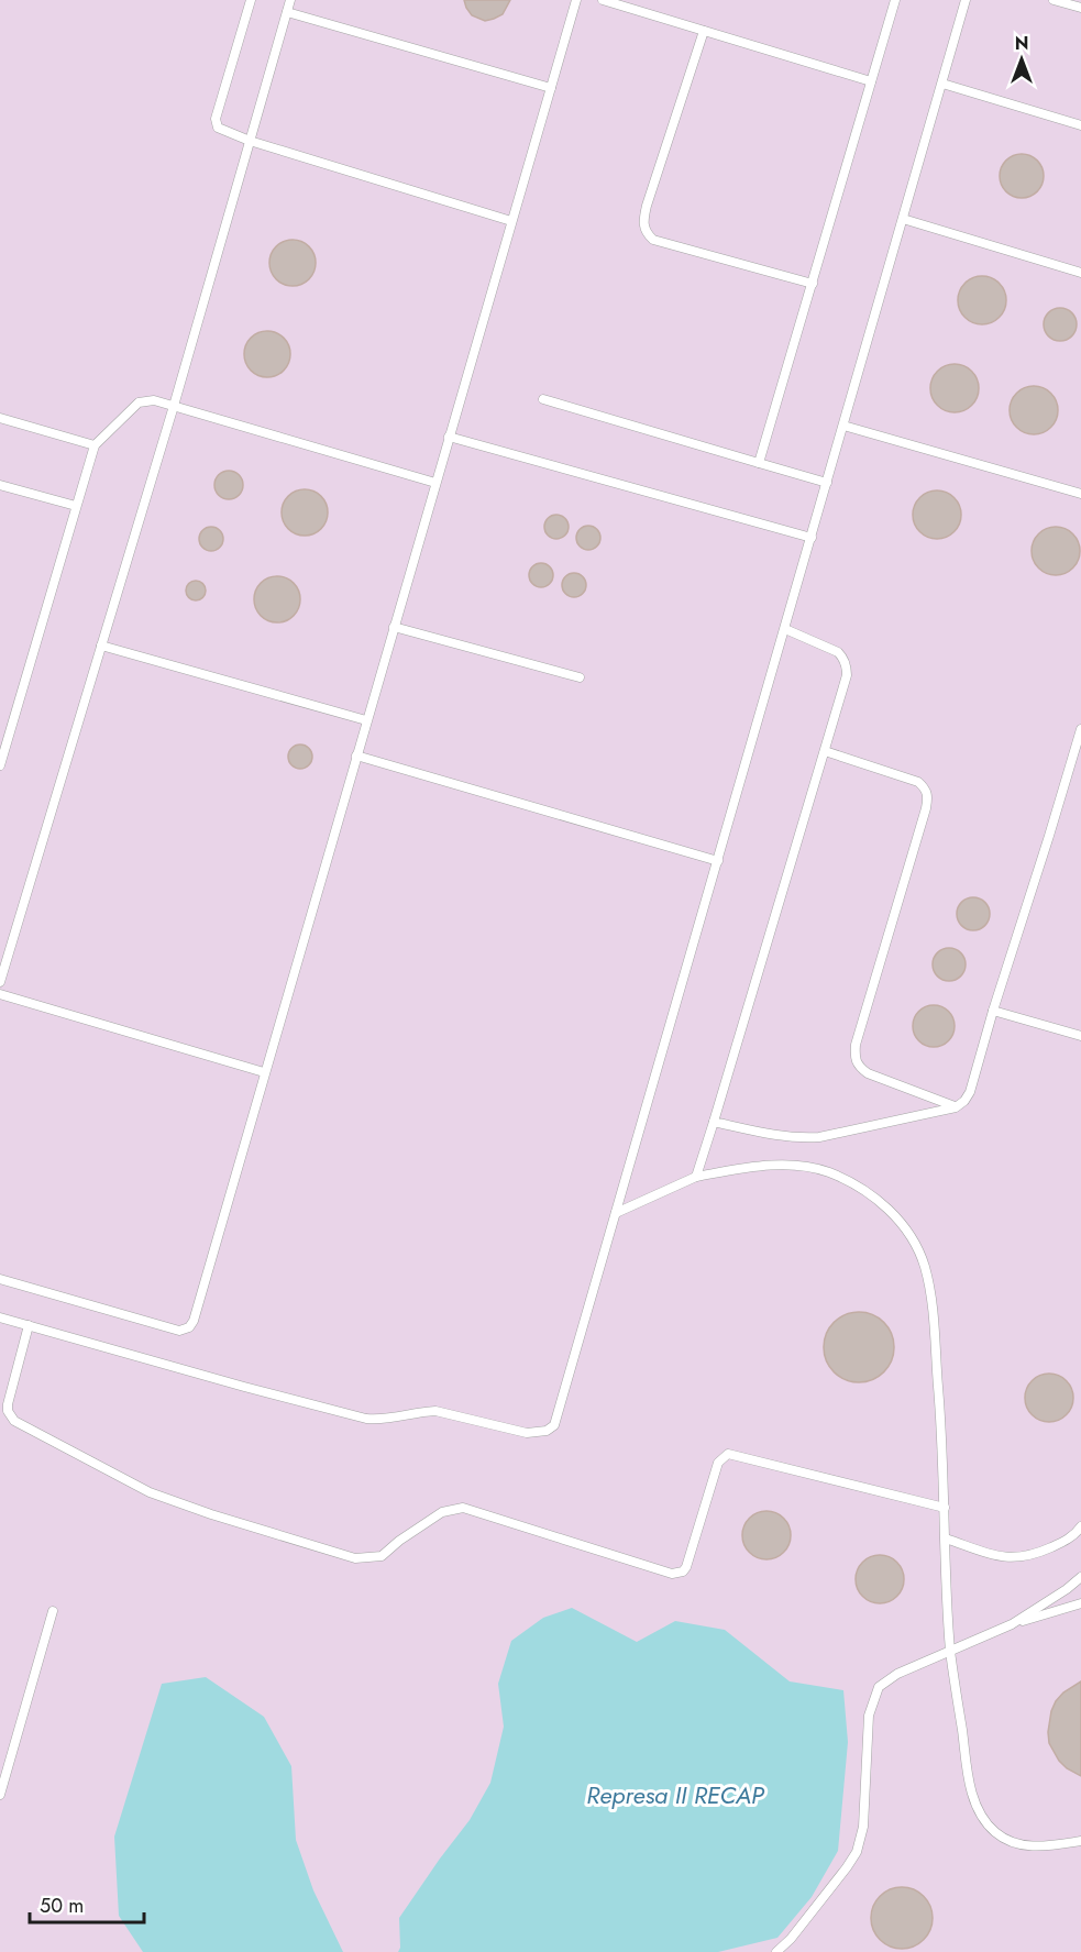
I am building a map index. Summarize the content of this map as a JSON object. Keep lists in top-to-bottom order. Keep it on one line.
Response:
{"water":["Represa II RECAP"],"scale_bar":"50 m","north":"top"}
